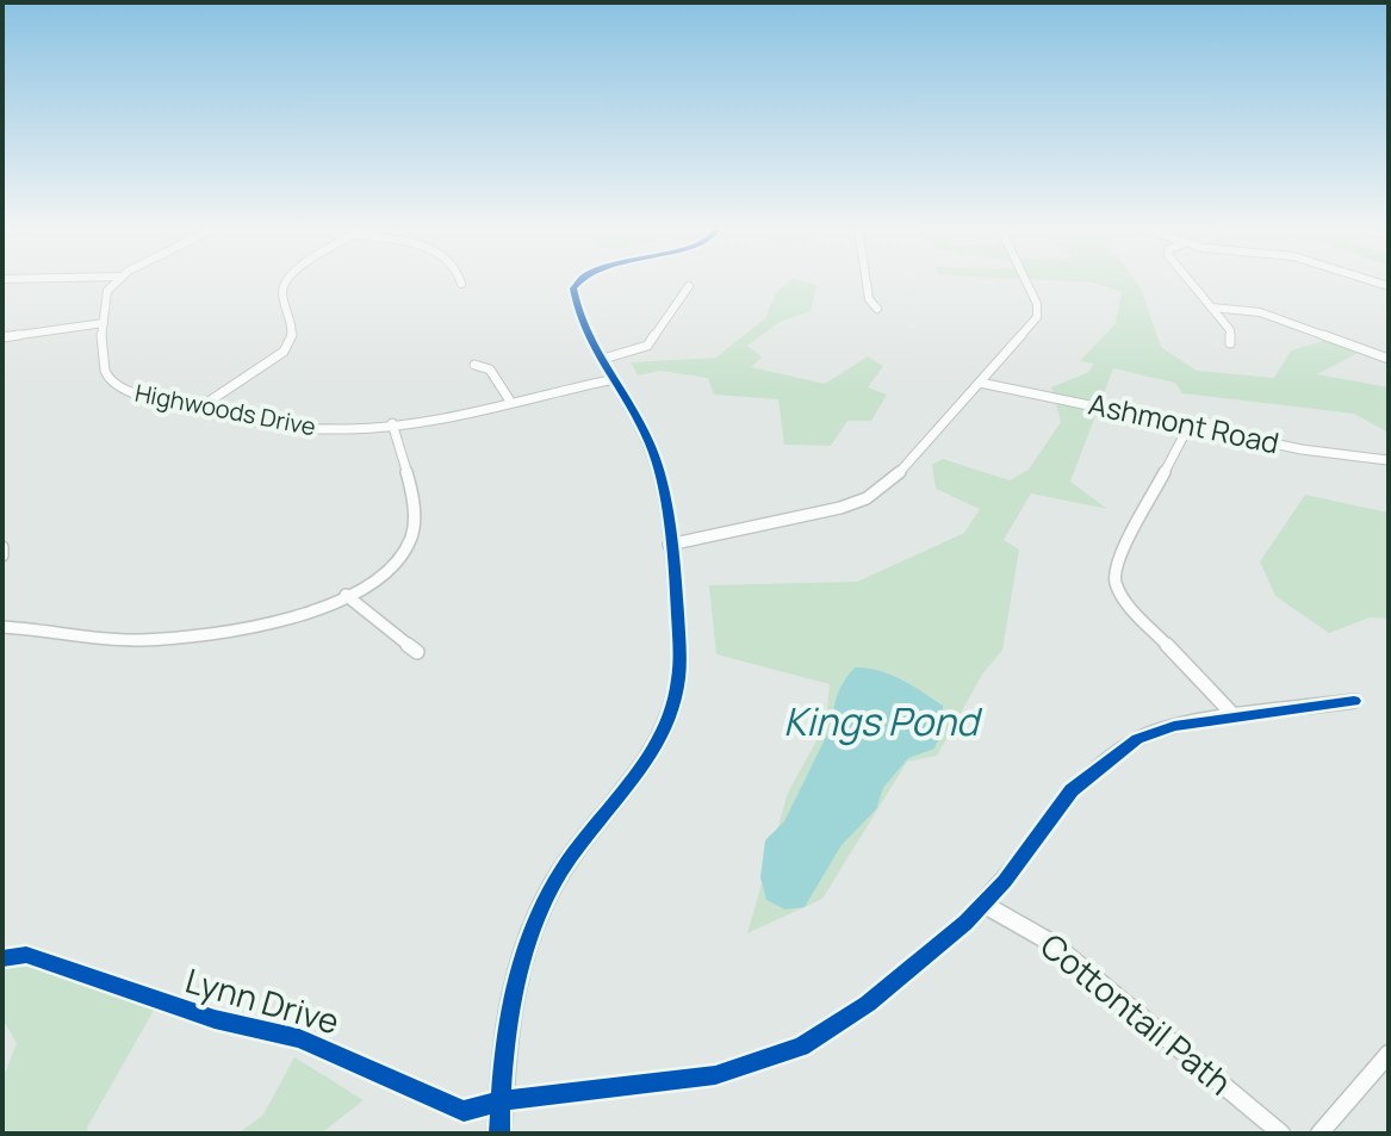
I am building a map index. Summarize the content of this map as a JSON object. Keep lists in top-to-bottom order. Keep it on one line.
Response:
{"streets":{"street":["Highwoods Drive","Ashmont Road","Lynn Drive","Cottontail Path"]},"crossings":[["Lynn Drive","Cottontail Path"]],"water":["Kings Pond"]}
